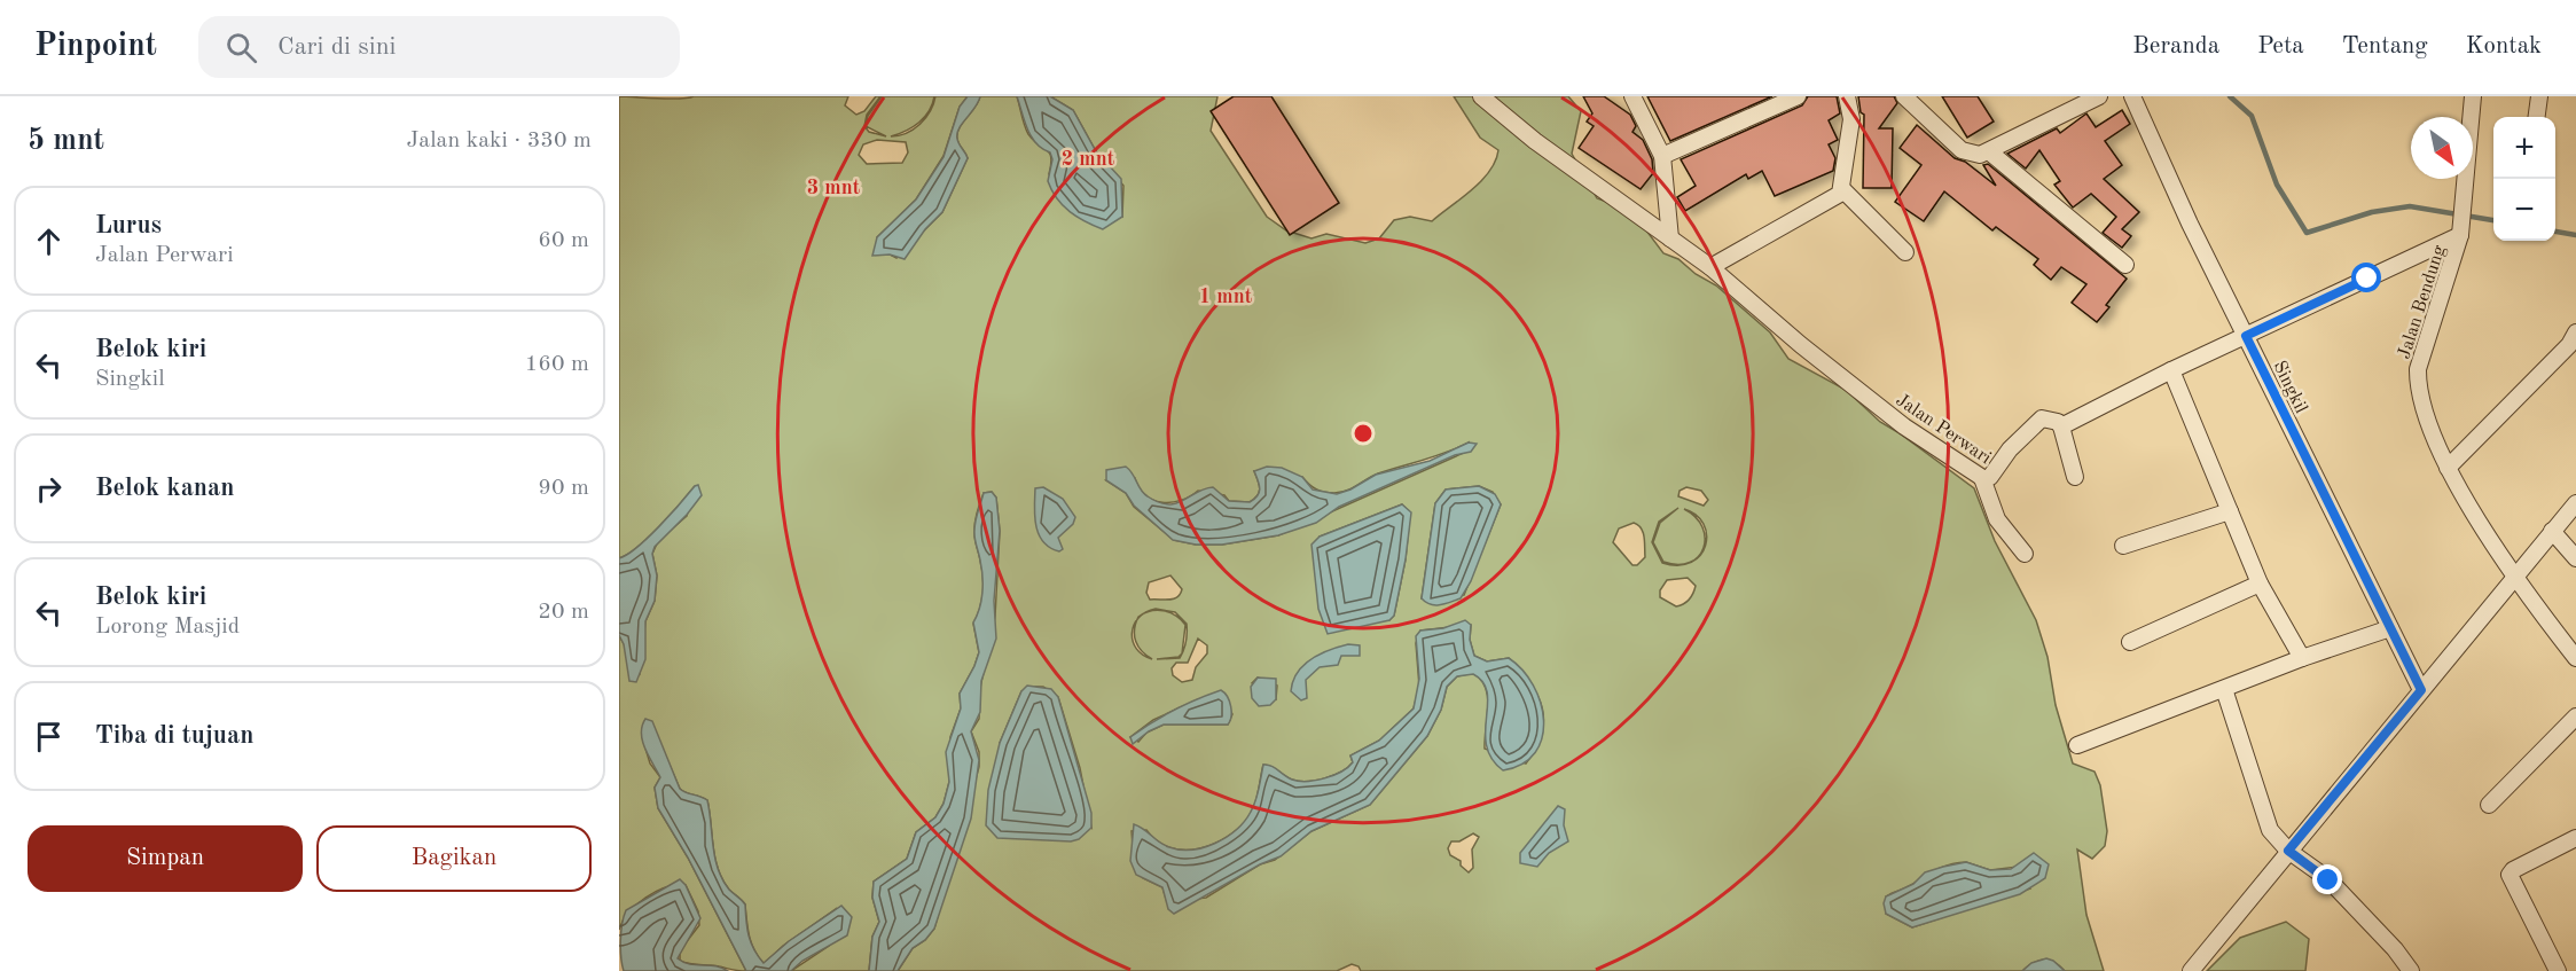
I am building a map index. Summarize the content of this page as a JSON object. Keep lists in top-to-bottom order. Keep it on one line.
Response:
{"streets":{"street":["Jalan Bendung","Singkil","Jalan Perwari"]},"crossings":[["Jalan Bendung","Jalan Perwari"],["Singkil","Jalan Perwari"]],"north":"bottom right","page":{"header":"Pinpoint","search":"Cari di sini","nav":["Beranda","Peta","Tentang","Kontak"],"heading":["5 mnt","Jalan kaki · 330 m"],"map_buttons":["+","−"],"list":[["Lurus","Jalan Perwari","60 m"],["Belok kiri","Singkil","160 m"],["Belok kanan","90 m"],["Belok kiri","Lorong Masjid","20 m"],"Tiba di tujuan"],"buttons":["Simpan","Bagikan"]},"rings":["2 mnt","3 mnt","1 mnt"]}
